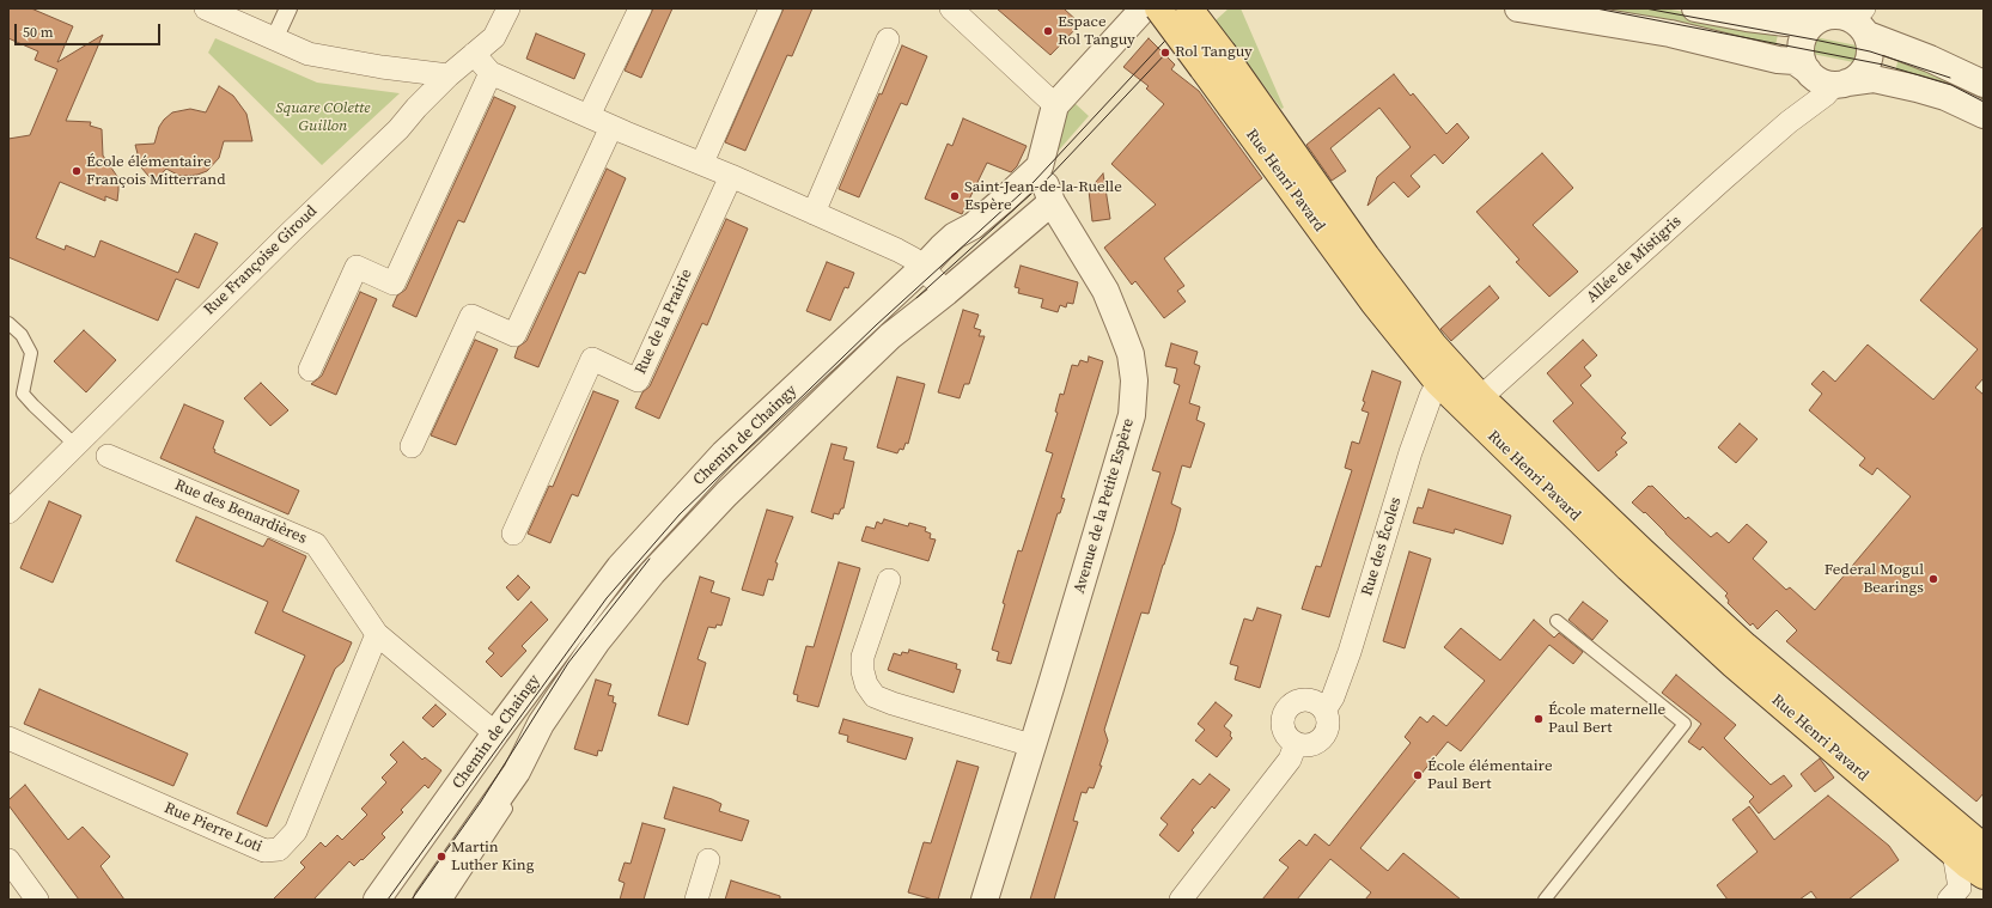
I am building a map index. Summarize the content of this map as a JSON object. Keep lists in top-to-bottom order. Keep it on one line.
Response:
{"streets":{"main road":["Rue Henri Pavard"],"street":["Allée de Mistigris","Rue Françoise Giroud","Rue de la Prairie","Chemin de Chaingy","Avenue de la Petite Espère","Rue des Benardières","Rue des Écoles","Rue Pierre Loti"]},"crossings":[["Rue Henri Pavard","Allée de Mistigris"],["Rue Henri Pavard","Rue des Écoles"],["Chemin de Chaingy","Avenue de la Petite Espère"],["Chemin de Chaingy","Rue des Benardières"],["Rue des Benardières","Rue Pierre Loti"]],"parks":["Square COlette Guillon"],"places":["Espace Rol Tanguy","Rol Tanguy","École élémentaire François Mitterrand","Saint-Jean-de-la-Ruelle Espère","Federal Mogul Bearings","École maternelle Paul Bert","École élémentaire Paul Bert","Martin Luther King"],"scale_bar":"50 m"}
